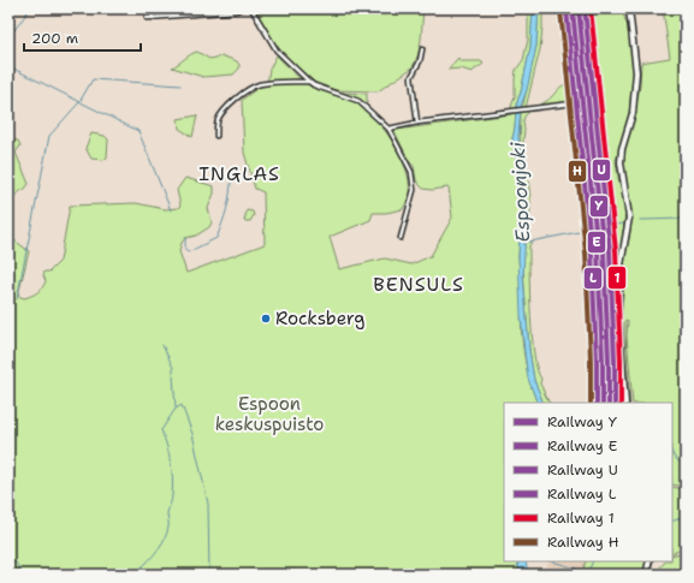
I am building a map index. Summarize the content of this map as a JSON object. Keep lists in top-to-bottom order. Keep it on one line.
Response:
{"districts":["INGLAS","BENSULS"],"water":["Espoonjoki"],"parks":["Espoon keskuspuisto"],"places":["Rocksberg"],"lines":["rail line Y","rail line U","rail line 1","rail line E","rail line L","rail line H"],"legend":["Railway Y","Railway E","Railway U","Railway L","Railway 1","Railway H"],"scale_bar":"200 m"}
